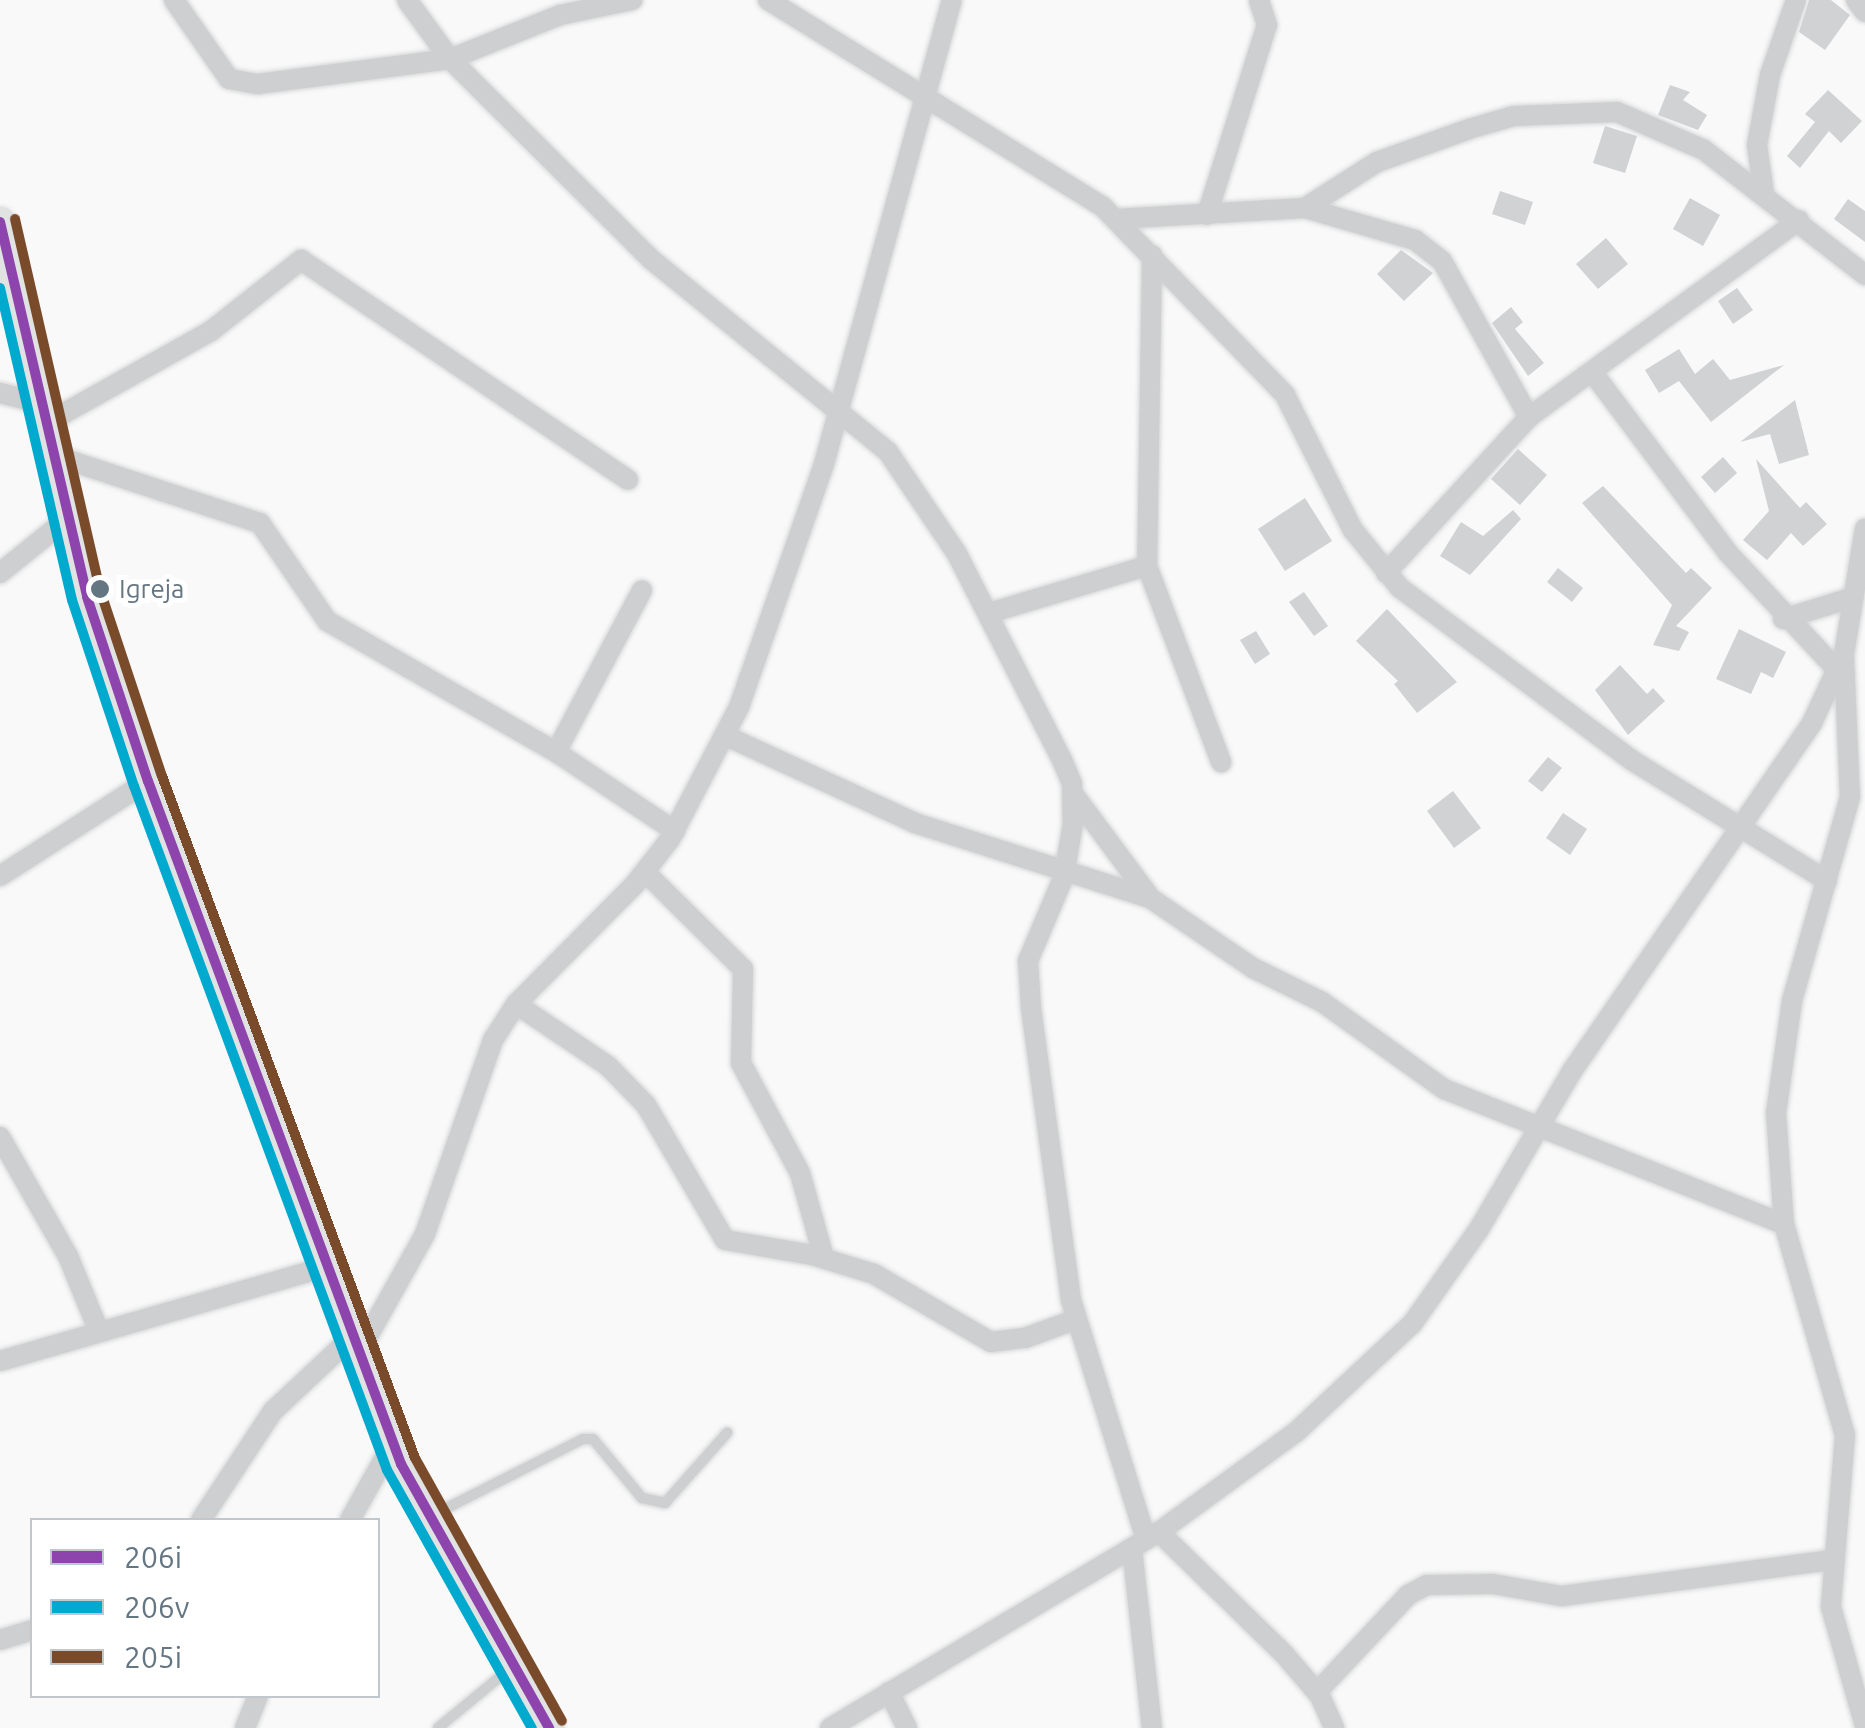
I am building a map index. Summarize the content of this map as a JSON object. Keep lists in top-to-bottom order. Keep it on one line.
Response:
{"places":["Igreja"],"lines":["transit line 205i","transit line 206i","transit line 206v"],"legend":["206i","206v","205i"]}
